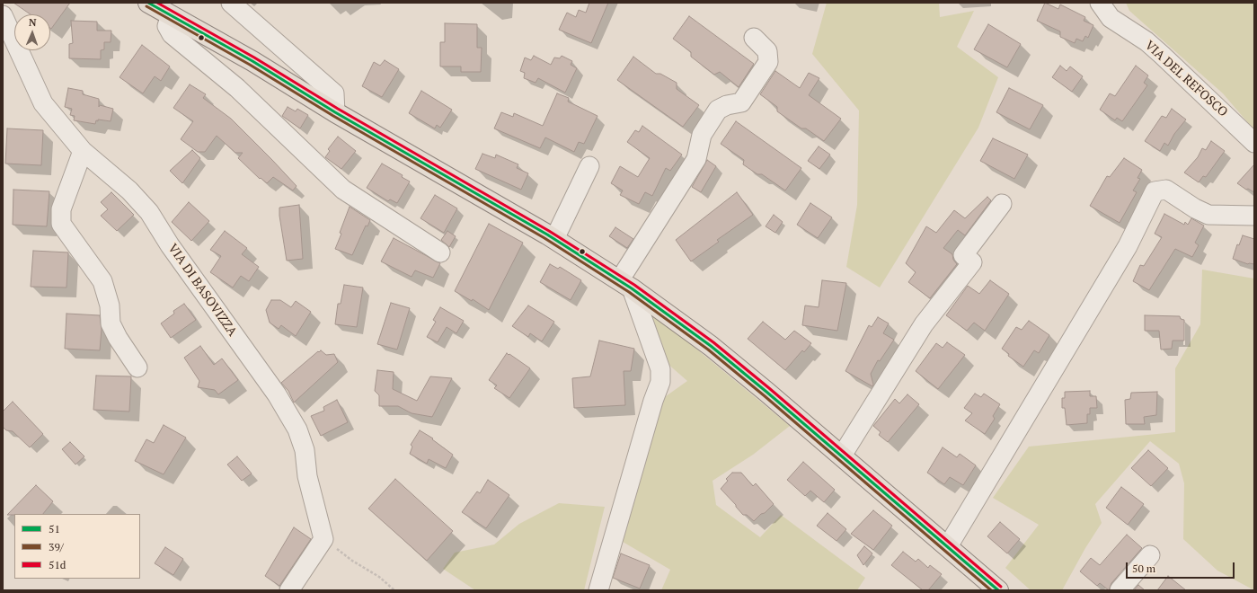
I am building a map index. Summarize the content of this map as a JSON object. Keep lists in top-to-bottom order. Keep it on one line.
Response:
{"streets":{"street":["VIA DEL REFOSCO","VIA DI BASOVIZZA"]},"lines":["transit line 51","transit line 51d","transit line 39/"],"legend":["51","39/","51d"],"scale_bar":"50 m","north":"top"}
